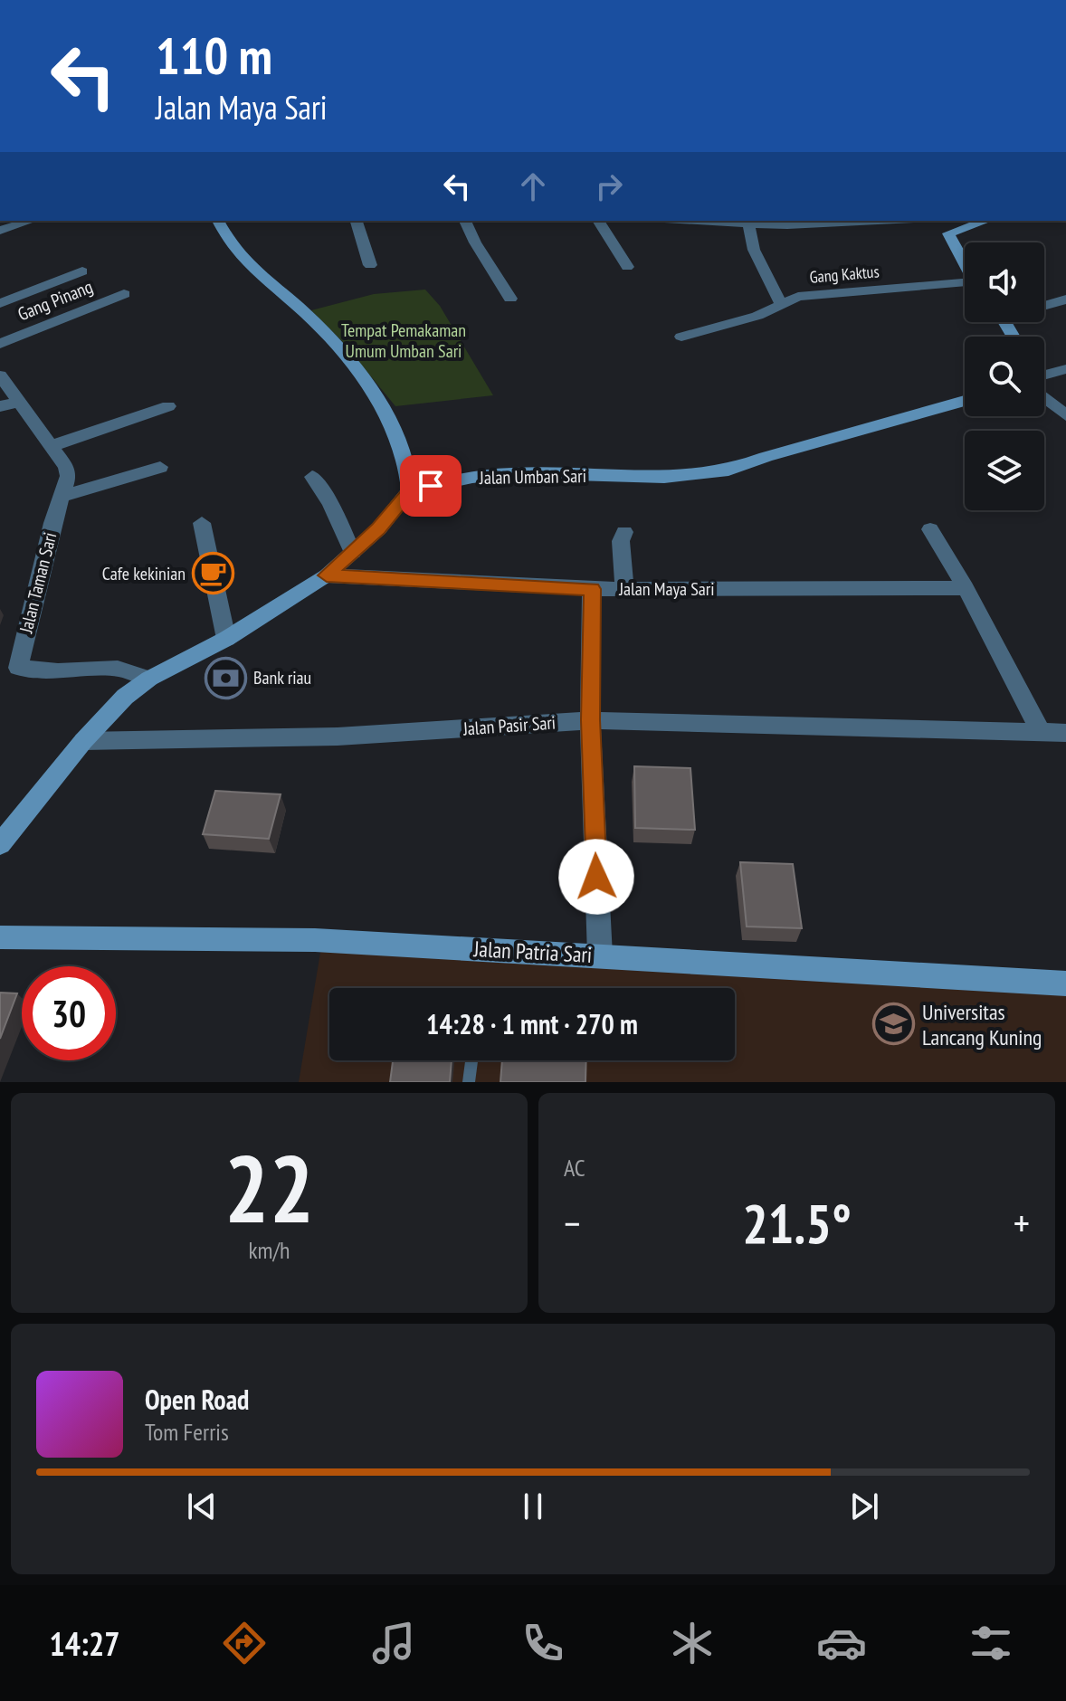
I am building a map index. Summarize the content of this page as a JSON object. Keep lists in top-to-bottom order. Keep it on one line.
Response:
{"streets":{"street":["Gang Kaktus","Gang Pinang","Jalan Umban Sari","Jalan Taman Sari","Jalan Maya Sari","Jalan Pasir Sari","Jalan Patria Sari"]},"parks":["Tempat Pemakaman Umum Umban Sari"],"places":{"cafe":["Cafe kekinian"],"bank":["Bank riau"],"school or university":["Universitas Lancang Kuning"]},"page":{"turn":["110 m","Jalan Maya Sari"],"limit":"30","trip":"14:28 · 1 mnt · 270 m","tile":[["22","km/h"],"AC"],"heat":["−","21.5°","+"],"song":["Open Road","Tom Ferris"],"tabs":"14:27"}}
